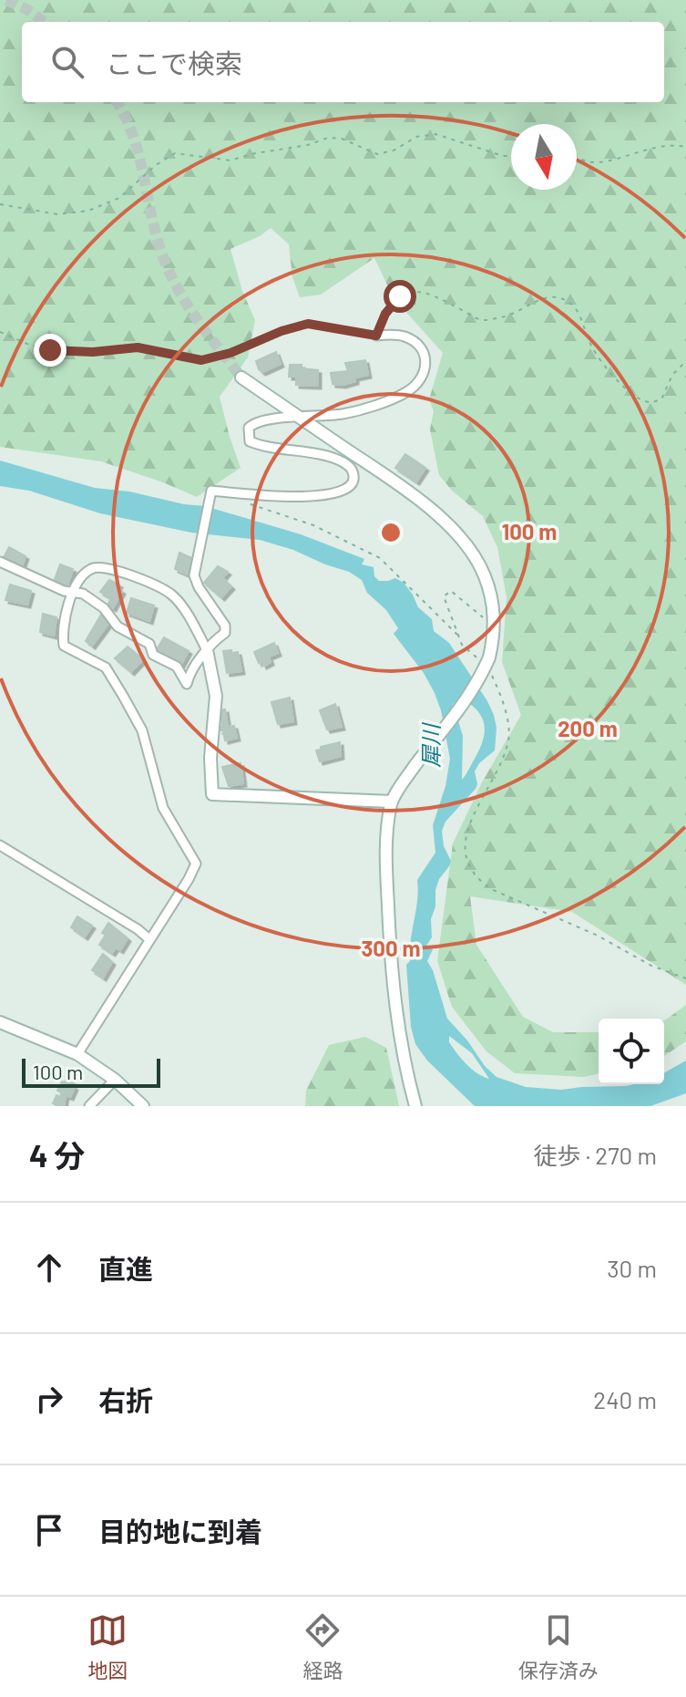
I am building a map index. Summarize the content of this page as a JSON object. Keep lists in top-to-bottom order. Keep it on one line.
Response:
{"water":["犀川"],"scale_bar":"100 m","north":"bottom","page":{"search":"ここで検索","scale":"100 m","heading":["4 分","徒歩 · 270 m"],"list":[["直進","30 m"],["右折","240 m"],"目的地に到着"],"nav":["地図","経路","保存済み"]},"rings":["100 m","200 m","300 m"]}
